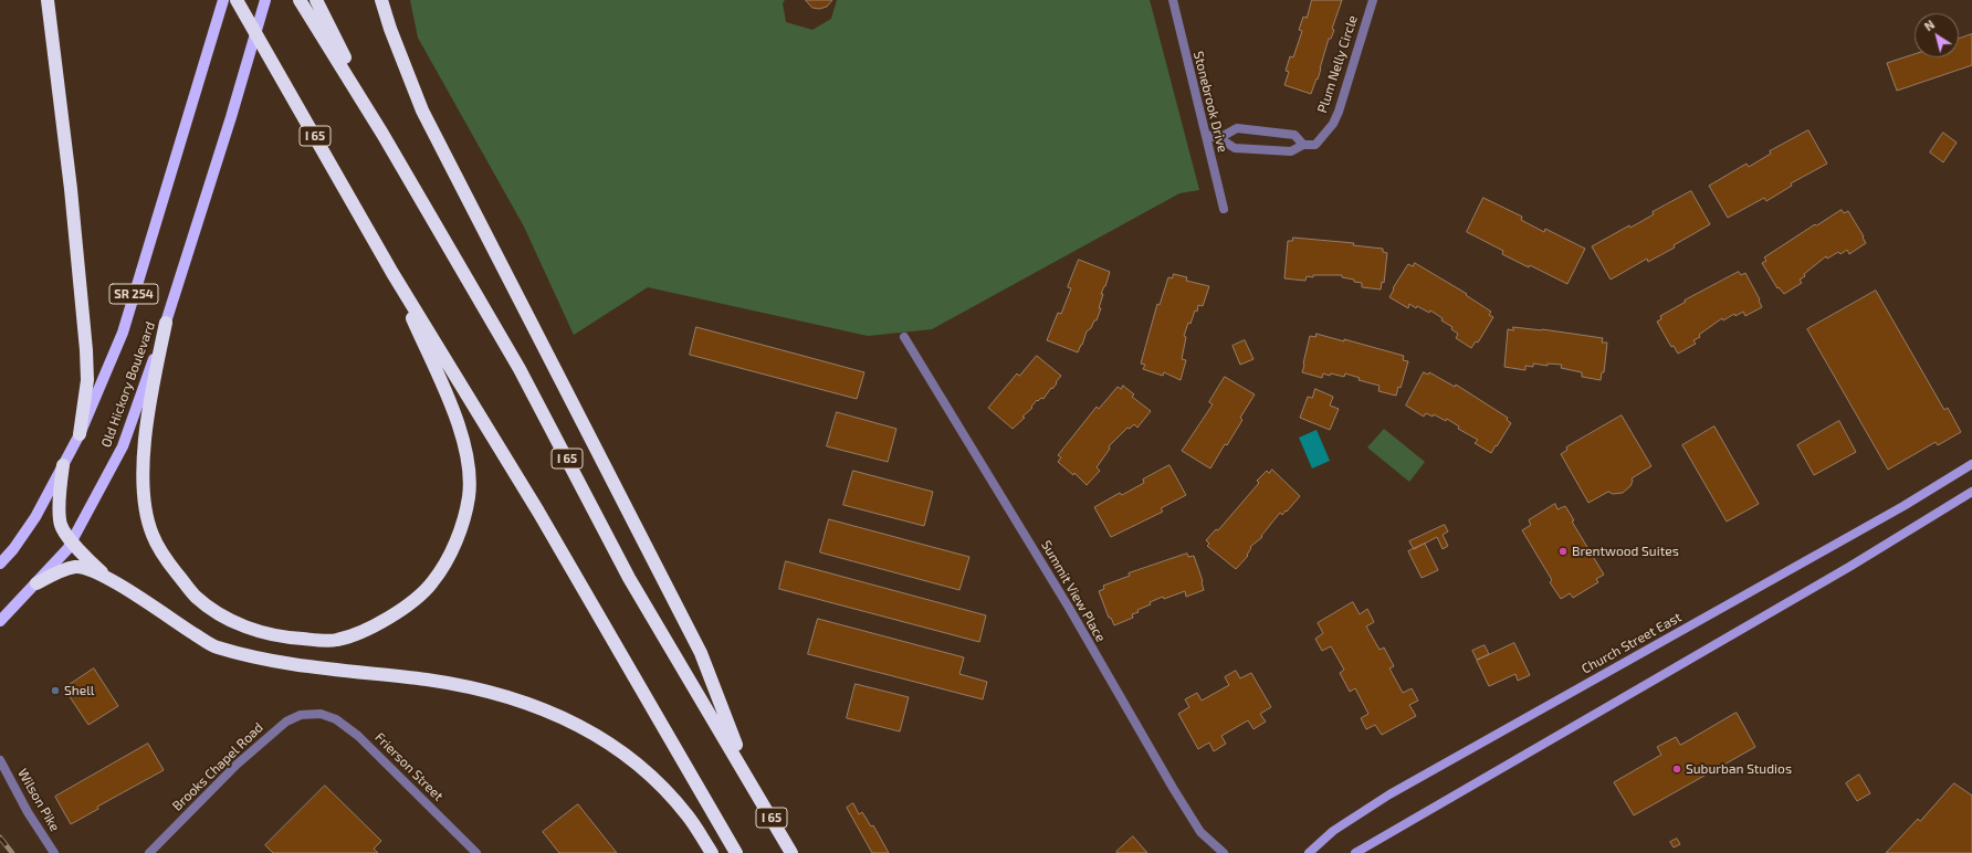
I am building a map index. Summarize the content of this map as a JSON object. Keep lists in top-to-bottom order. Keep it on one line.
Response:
{"streets":{"highway":["I 65"],"main road":["SR 254","Old Hickory Boulevard","Church Street East"],"street":["Plum Nelly Circle","Stonebrook Drive","Summit View Place","Brooks Chapel Road","Frierson Street","Wilson Pike"]},"crossings":[["Plum Nelly Circle","Stonebrook Drive"],["Brooks Chapel Road","Frierson Street"]],"places":["Brentwood Suites","Shell","Suburban Studios"],"north":"top left"}
